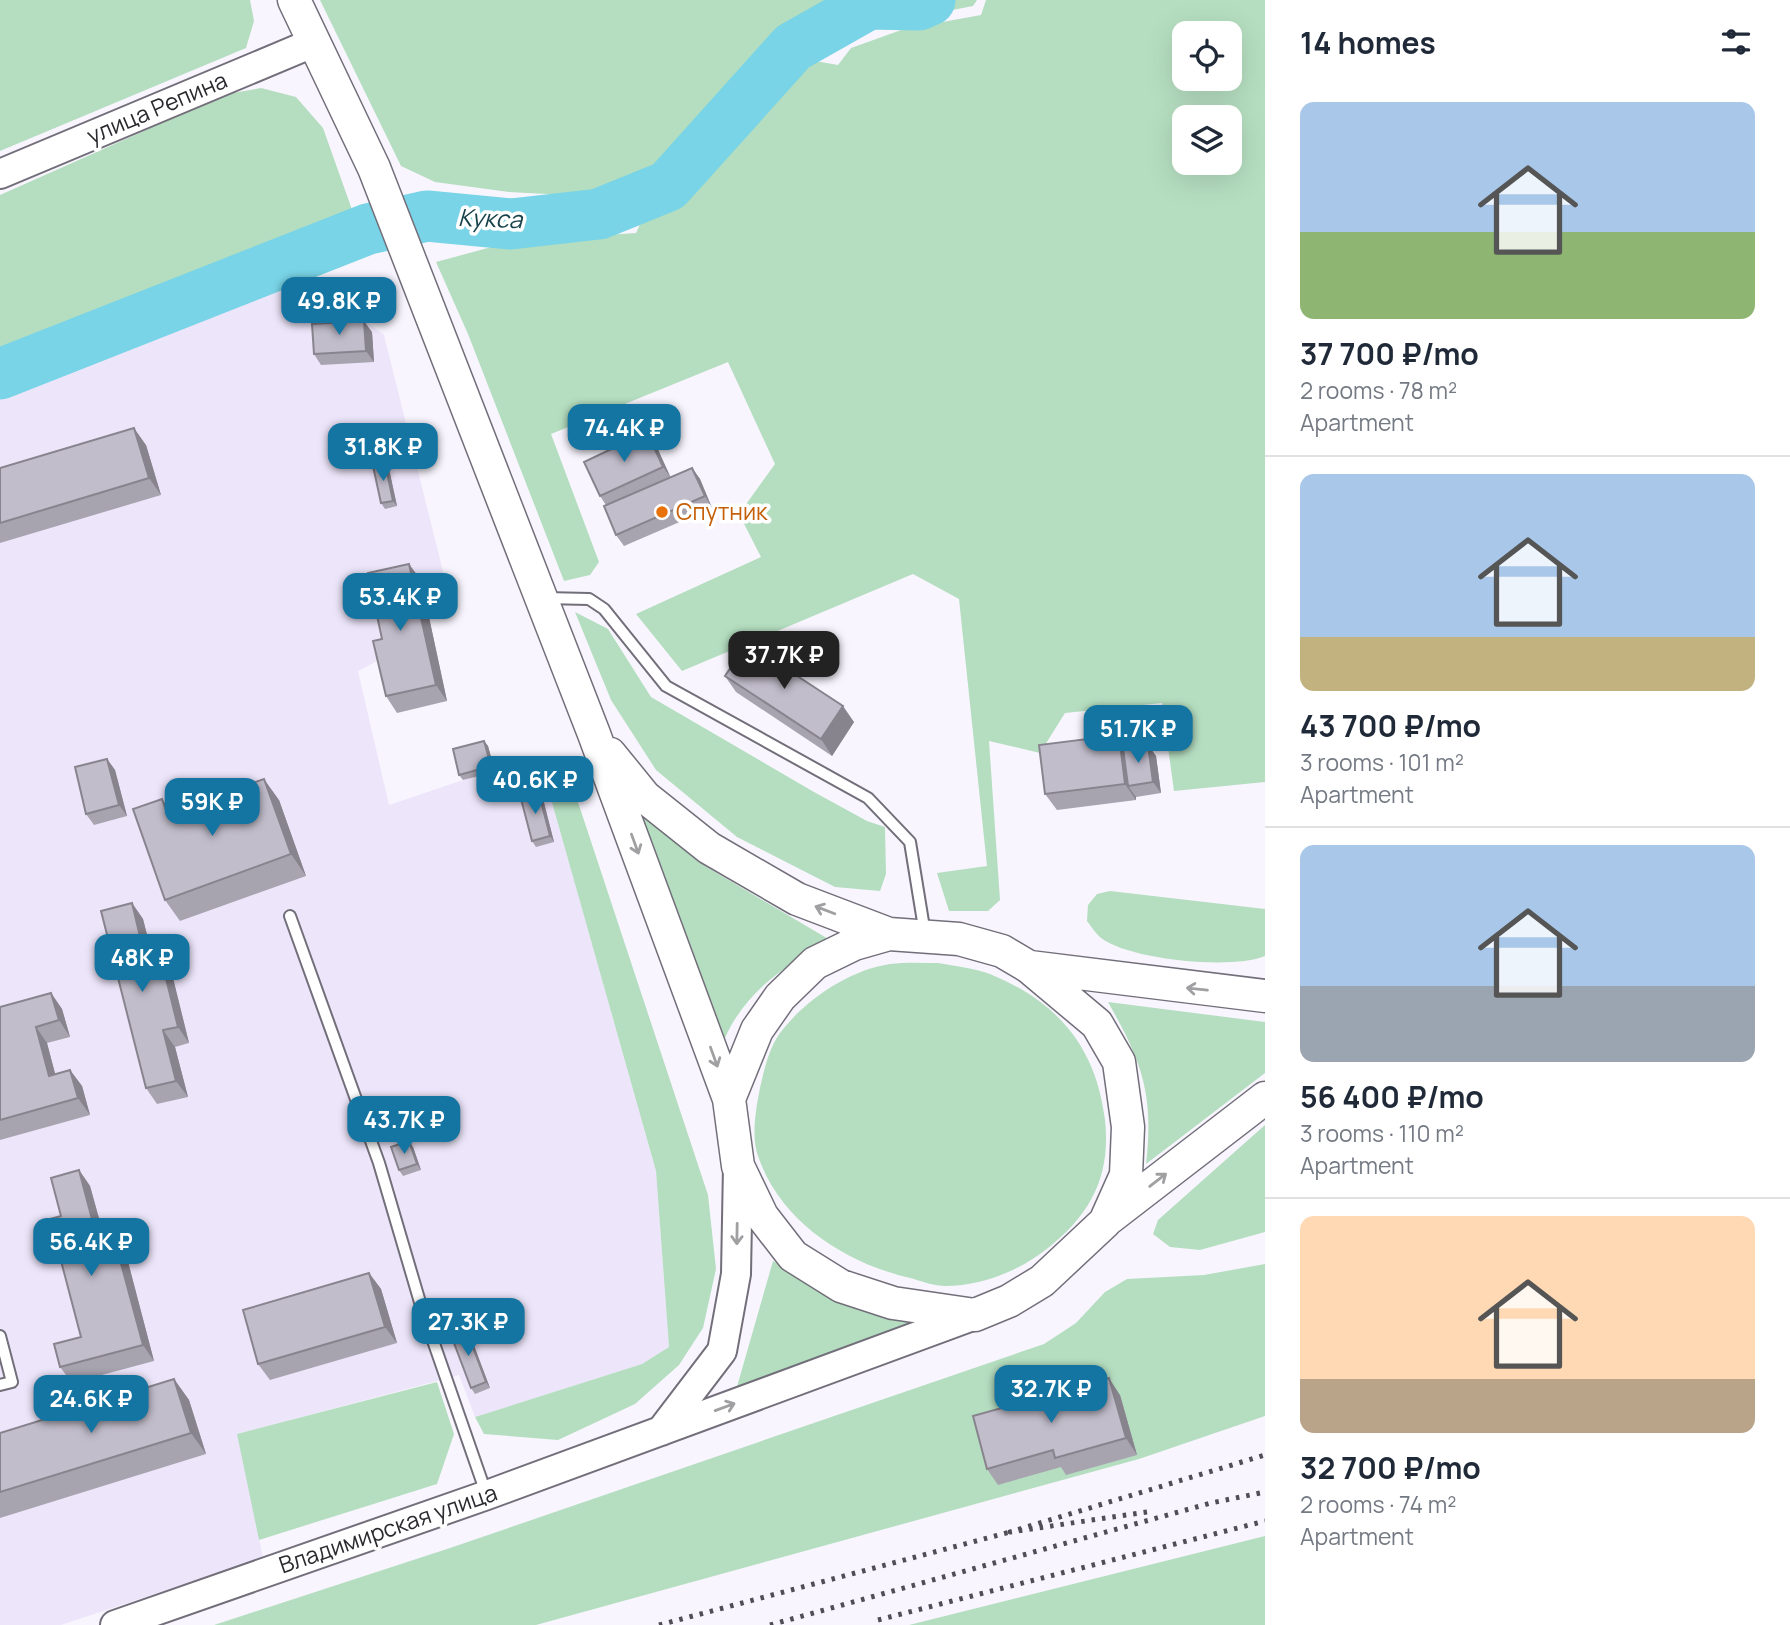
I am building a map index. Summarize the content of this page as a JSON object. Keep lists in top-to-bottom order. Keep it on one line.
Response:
{"streets":{"street":["улица Репина","Владимирская улица"]},"one_way":["Владимирская улица"],"water":["Кукса"],"places":["Спутник"],"page":{"heading":"14 homes","list":[{"name":"37 700 ₽/mo","note":"2 rooms · 78 m² · Apartment"},{"name":"43 700 ₽/mo","note":"3 rooms · 101 m² · Apartment"},{"name":"56 400 ₽/mo","note":"3 rooms · 110 m² · Apartment"},{"name":"32 700 ₽/mo","note":"2 rooms · 74 m² · Apartment"}],"price":["49.8K ₽","74.4K ₽","31.8K ₽","53.4K ₽","37.7K ₽","51.7K ₽","40.6K ₽","59K ₽","48K ₽","43.7K ₽","56.4K ₽","27.3K ₽","32.7K ₽","24.6K ₽"]}}
